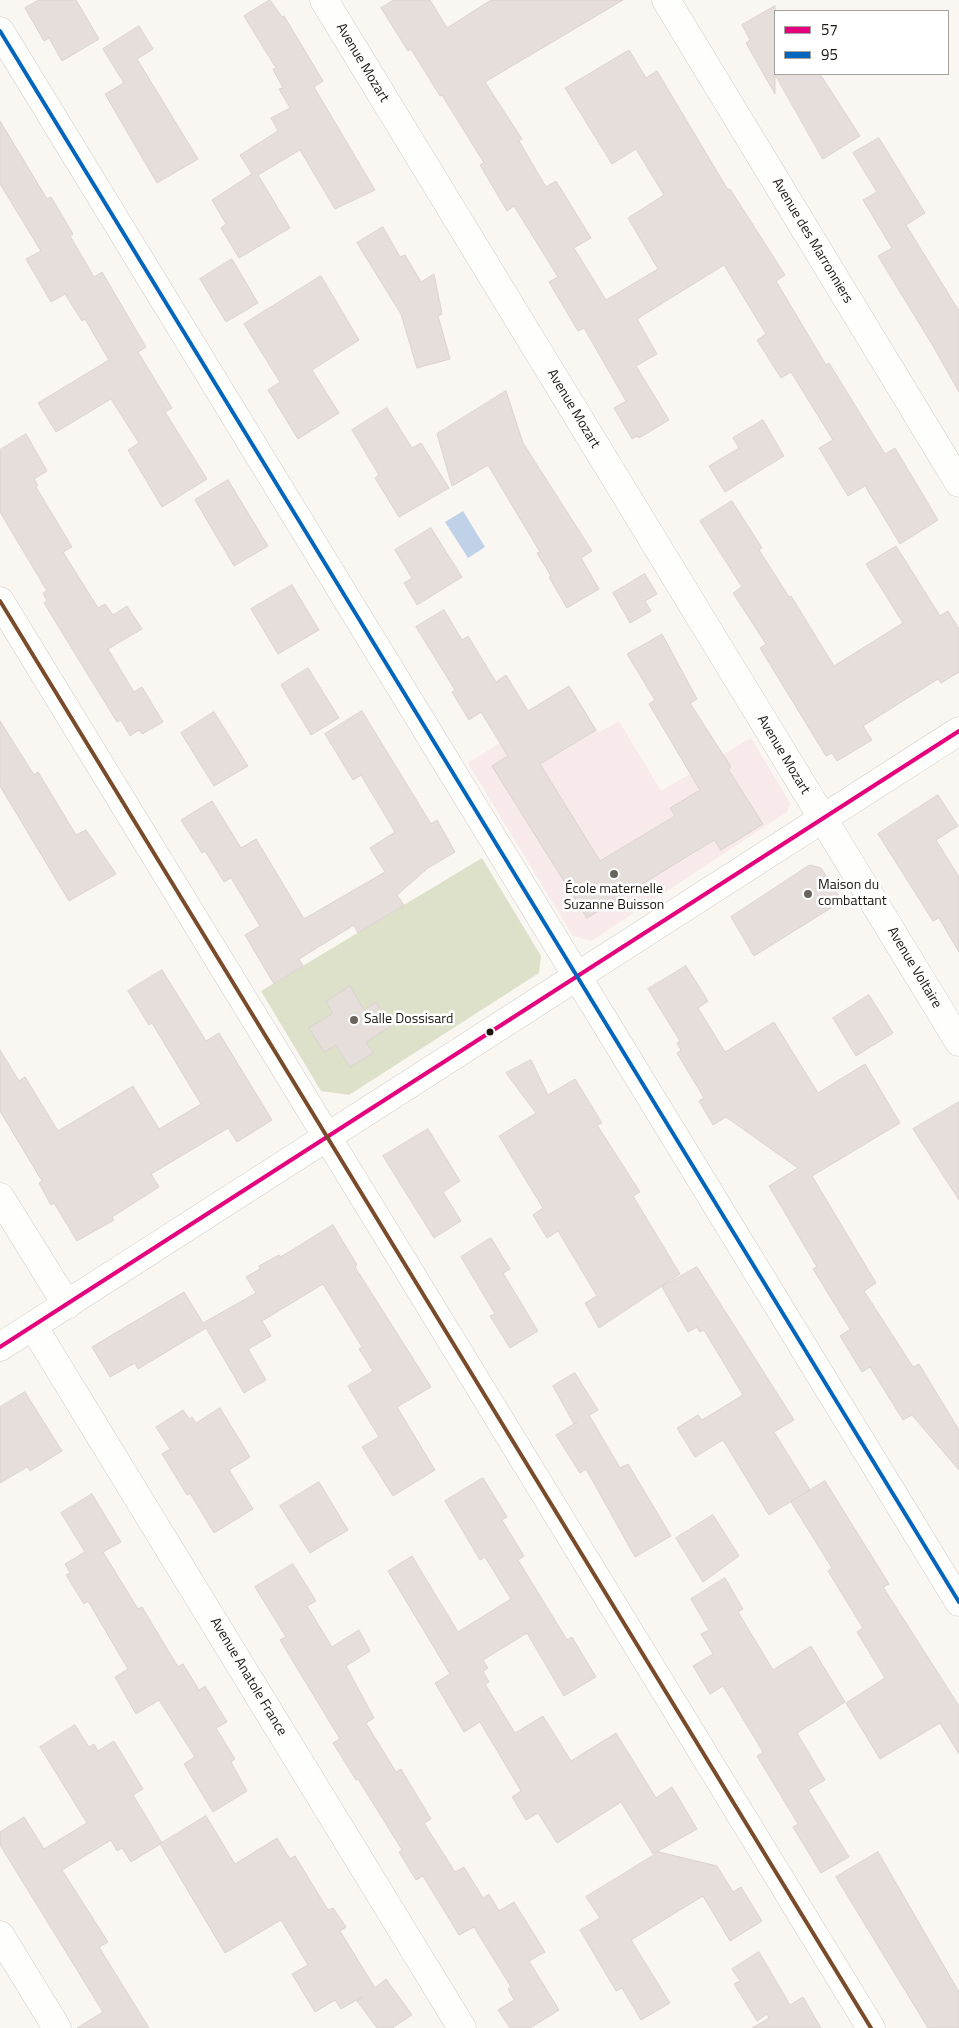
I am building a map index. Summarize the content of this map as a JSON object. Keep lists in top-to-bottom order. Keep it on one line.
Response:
{"streets":{"street":["Avenue Mozart","Avenue des Marronniers","Avenue Voltaire","Avenue Anatole France"]},"crossings":[["Avenue Mozart","Avenue Voltaire"]],"places":["École maternelle Suzanne Buisson","Maison du combattant","Salle Dossisard"],"lines":["transit line 95","transit line 57"],"legend":["57","95"]}
